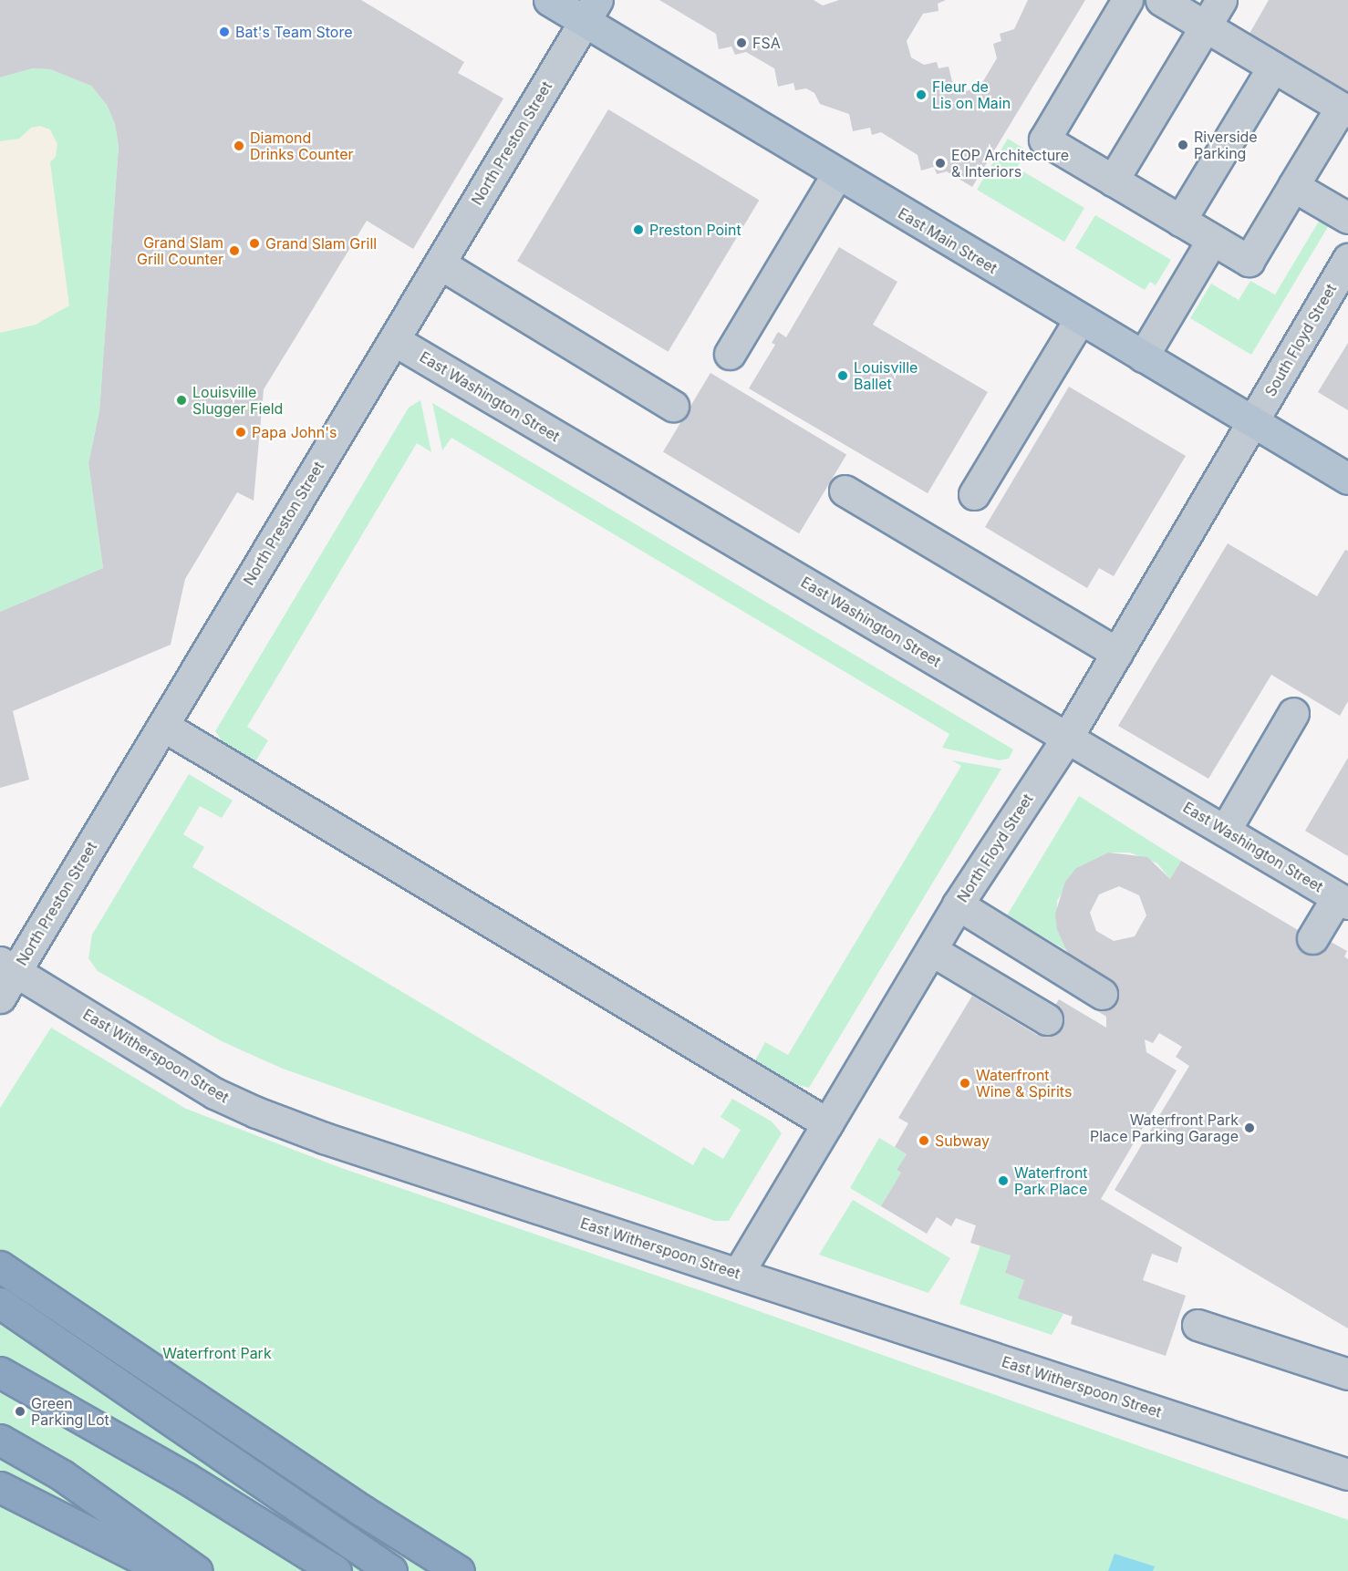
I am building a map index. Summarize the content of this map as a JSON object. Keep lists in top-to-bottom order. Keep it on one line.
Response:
{"streets":{"main road":["East Main Street"],"street":["North Preston Street","South Floyd Street","East Washington Street","North Floyd Street","East Witherspoon Street"]},"crossings":[["North Preston Street","East Main Street"],["North Preston Street","East Washington Street"],["North Preston Street","East Witherspoon Street"],["East Main Street","South Floyd Street"],["East Main Street","North Floyd Street"],["South Floyd Street","North Floyd Street"],["East Washington Street","North Floyd Street"],["North Floyd Street","East Witherspoon Street"]],"parks":["Waterfront Park"],"places":["Bat's Team Store","FSA","Fleur de Lis on Main","Riverside Parking","Diamond Drinks Counter","EOP Architecture & Interiors","Preston Point","Grand Slam Grill","Grand Slam Grill Counter","Louisville Ballet","Louisville Slugger Field","Papa John's","Waterfront Wine & Spirits","Waterfront Park Place Parking Garage","Subway","Waterfront Park Place","Green Parking Lot"]}
